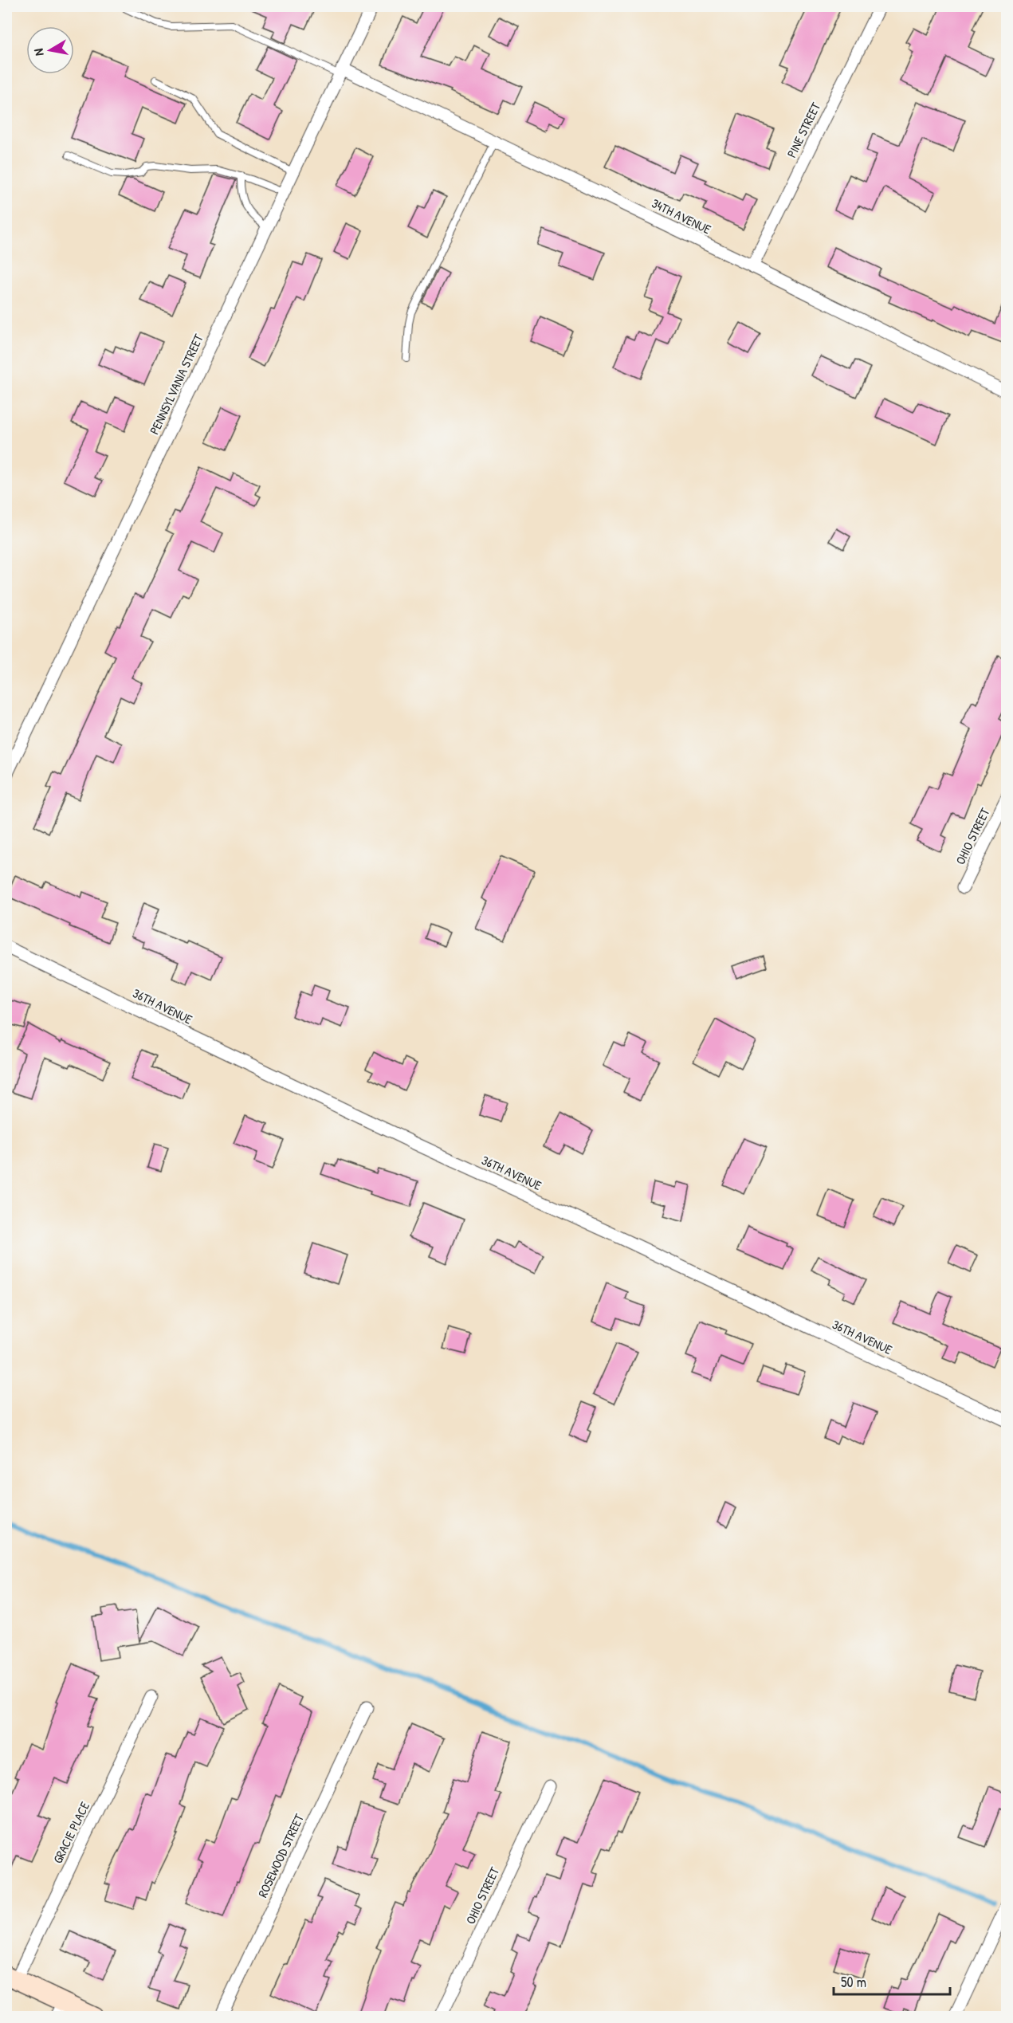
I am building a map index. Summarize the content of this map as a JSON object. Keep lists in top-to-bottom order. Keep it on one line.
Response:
{"streets":{"street":["PINE STREET","34TH AVENUE","PENNSYLVANIA STREET","OHIO STREET","36TH AVENUE","GRACIE PLACE","ROSEWOOD STREET"]},"crossings":[["PINE STREET","34TH AVENUE"],["34TH AVENUE","PENNSYLVANIA STREET"]],"scale_bar":"50 m","north":"left"}
